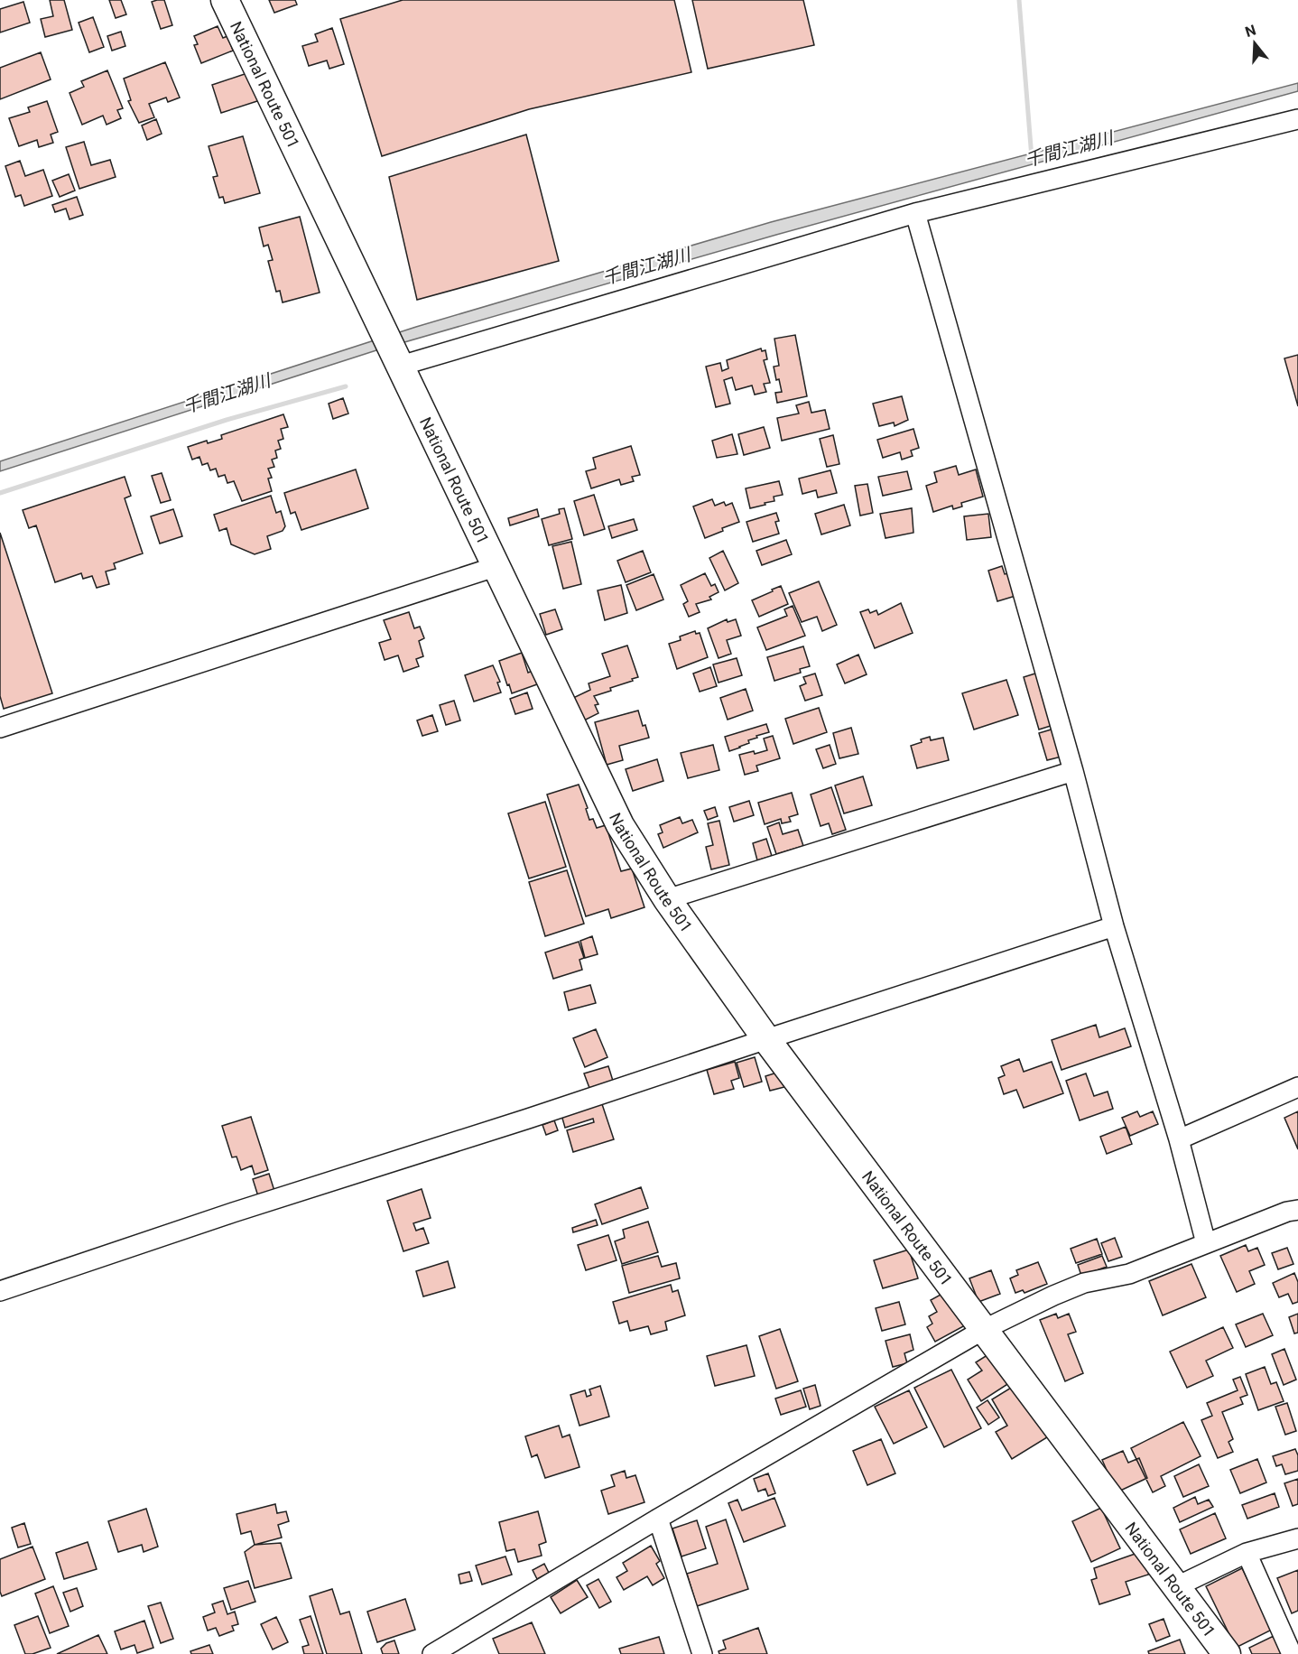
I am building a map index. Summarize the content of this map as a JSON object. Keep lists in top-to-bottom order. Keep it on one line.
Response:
{"streets":{"highway":["National Route 501"]},"water":["千間江湖川"],"north":"top"}
